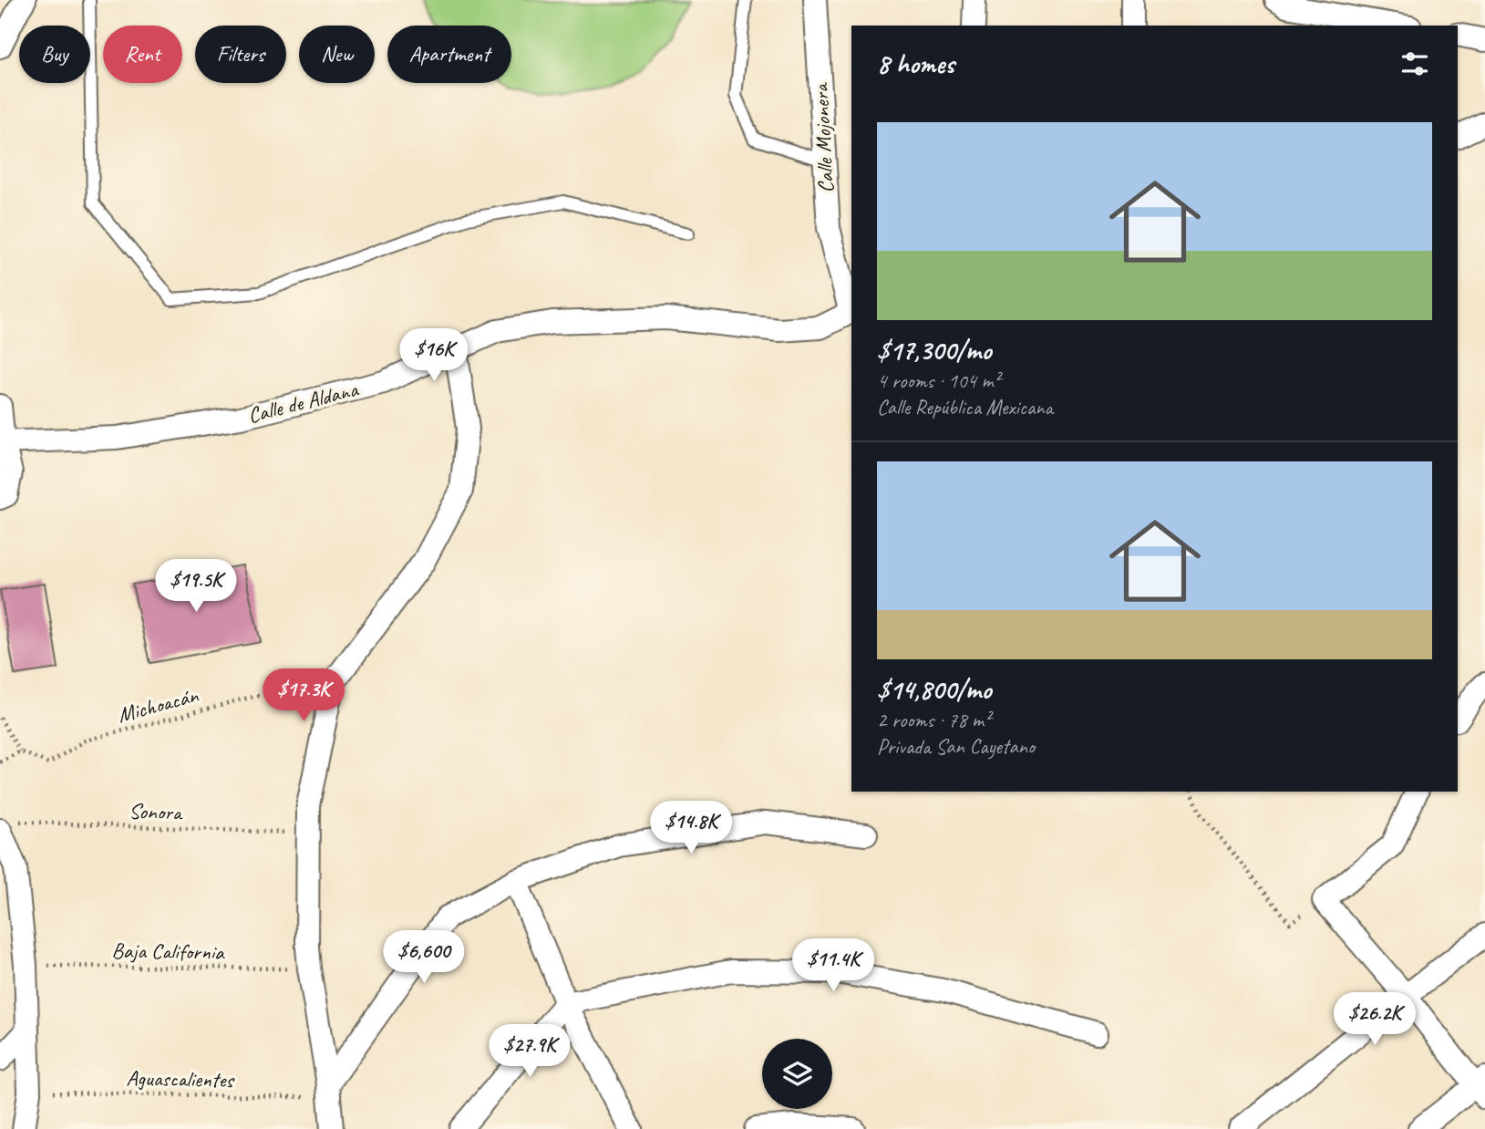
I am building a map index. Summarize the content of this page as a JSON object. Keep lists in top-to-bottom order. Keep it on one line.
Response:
{"streets":{"street":["Calle Mojonera","Calle de Aldana"],"path":["Michoacán","Sonora","Baja California","Aguascalientes"]},"page":{"chip":["Buy","Rent","Filters","New","Apartment"],"heading":"8 homes","list":[{"name":"$17,300/mo","note":"4 rooms · 104 m² · Calle República Mexicana"},{"name":"$14,800/mo","note":"2 rooms · 78 m² · Privada San Cayetano"}],"price":["$16K","$19.5K","$17.3K","$14.8K","$6,600","$11.4K","$26.2K","$27.9K"]}}
